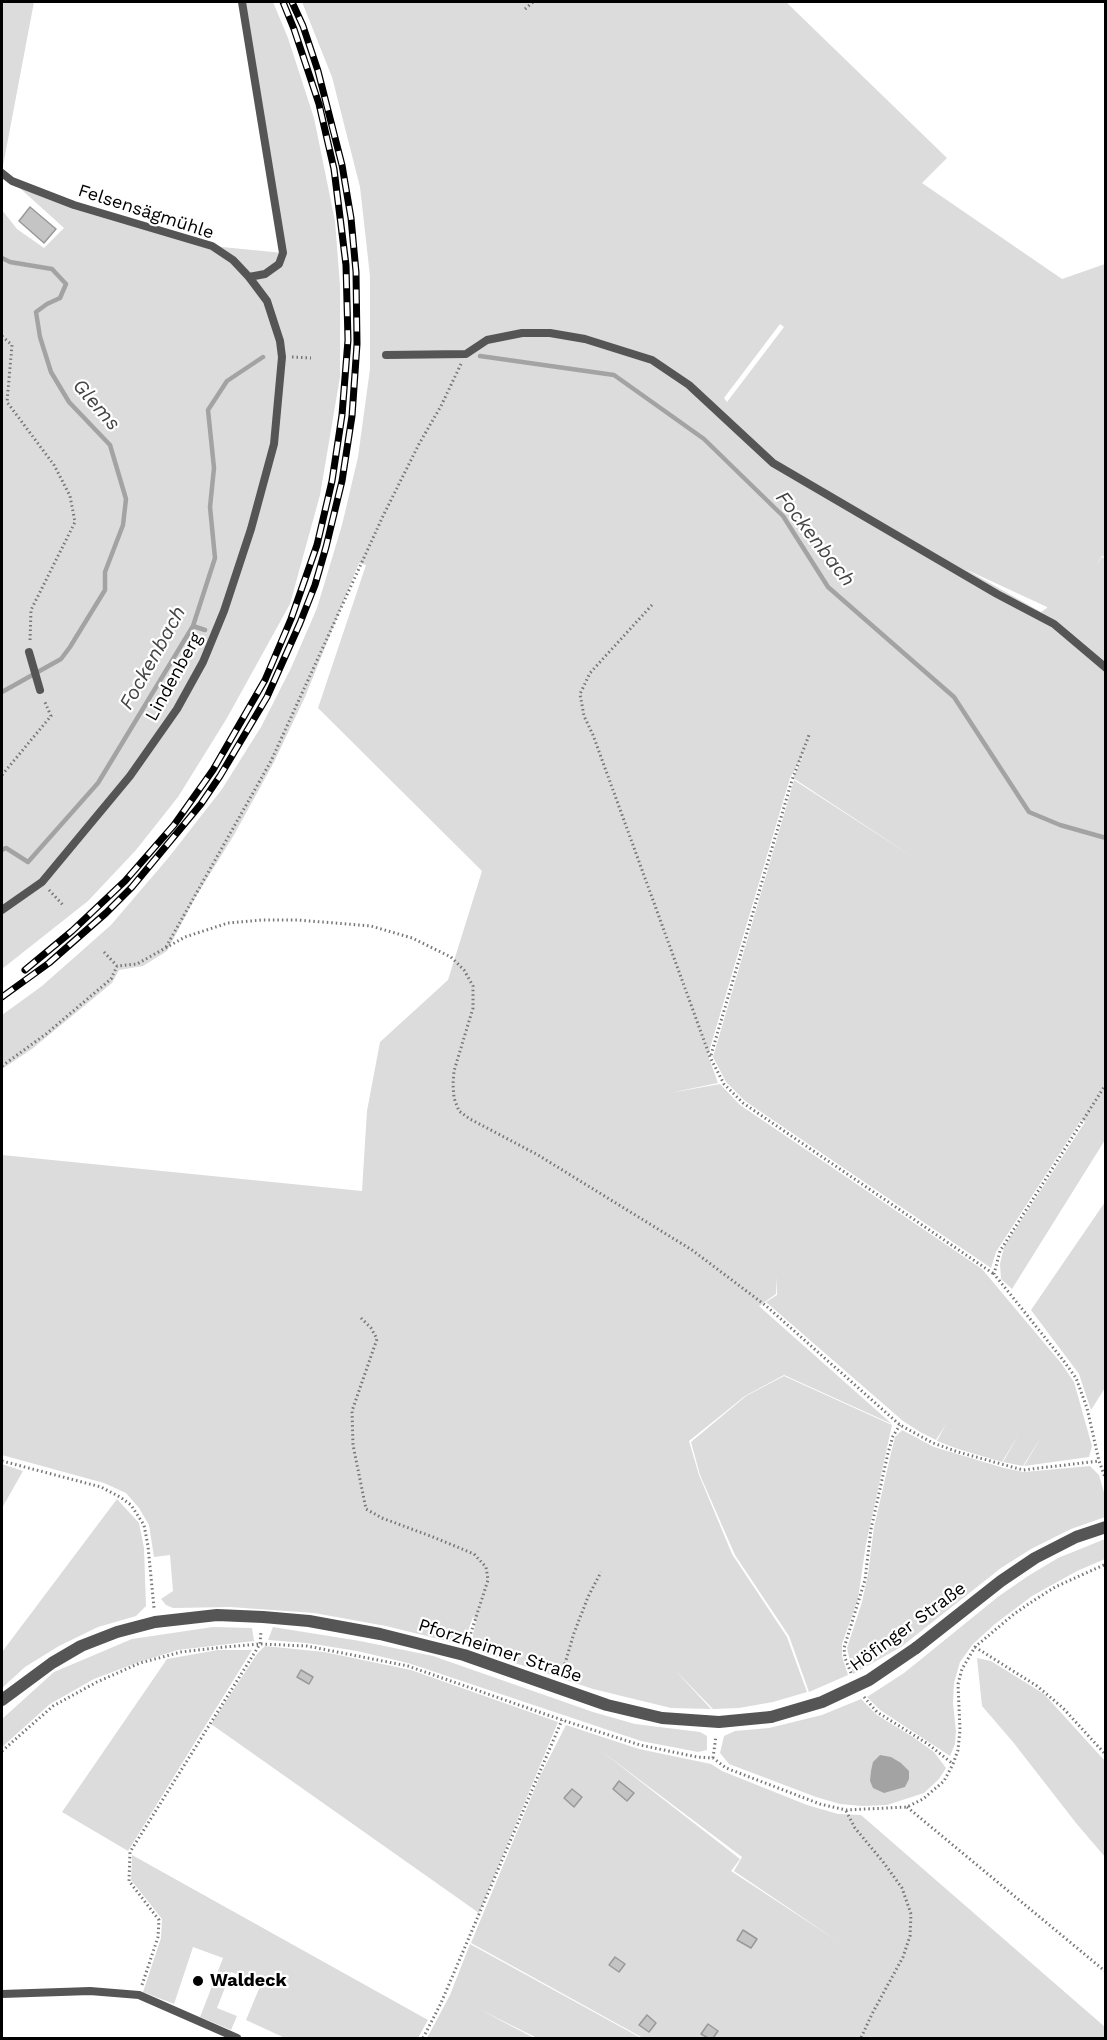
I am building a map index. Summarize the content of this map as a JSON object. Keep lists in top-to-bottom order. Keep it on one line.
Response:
{"streets":{"street":["Höfinger Straße","Pforzheimer Straße"],"lane":["Felsensägmühle","Lindenberg"]},"crossings":[["Felsensägmühle","Lindenberg"],["Höfinger Straße","Pforzheimer Straße"]],"water":["Glems","Fockenbach"],"places":["Waldeck"]}
